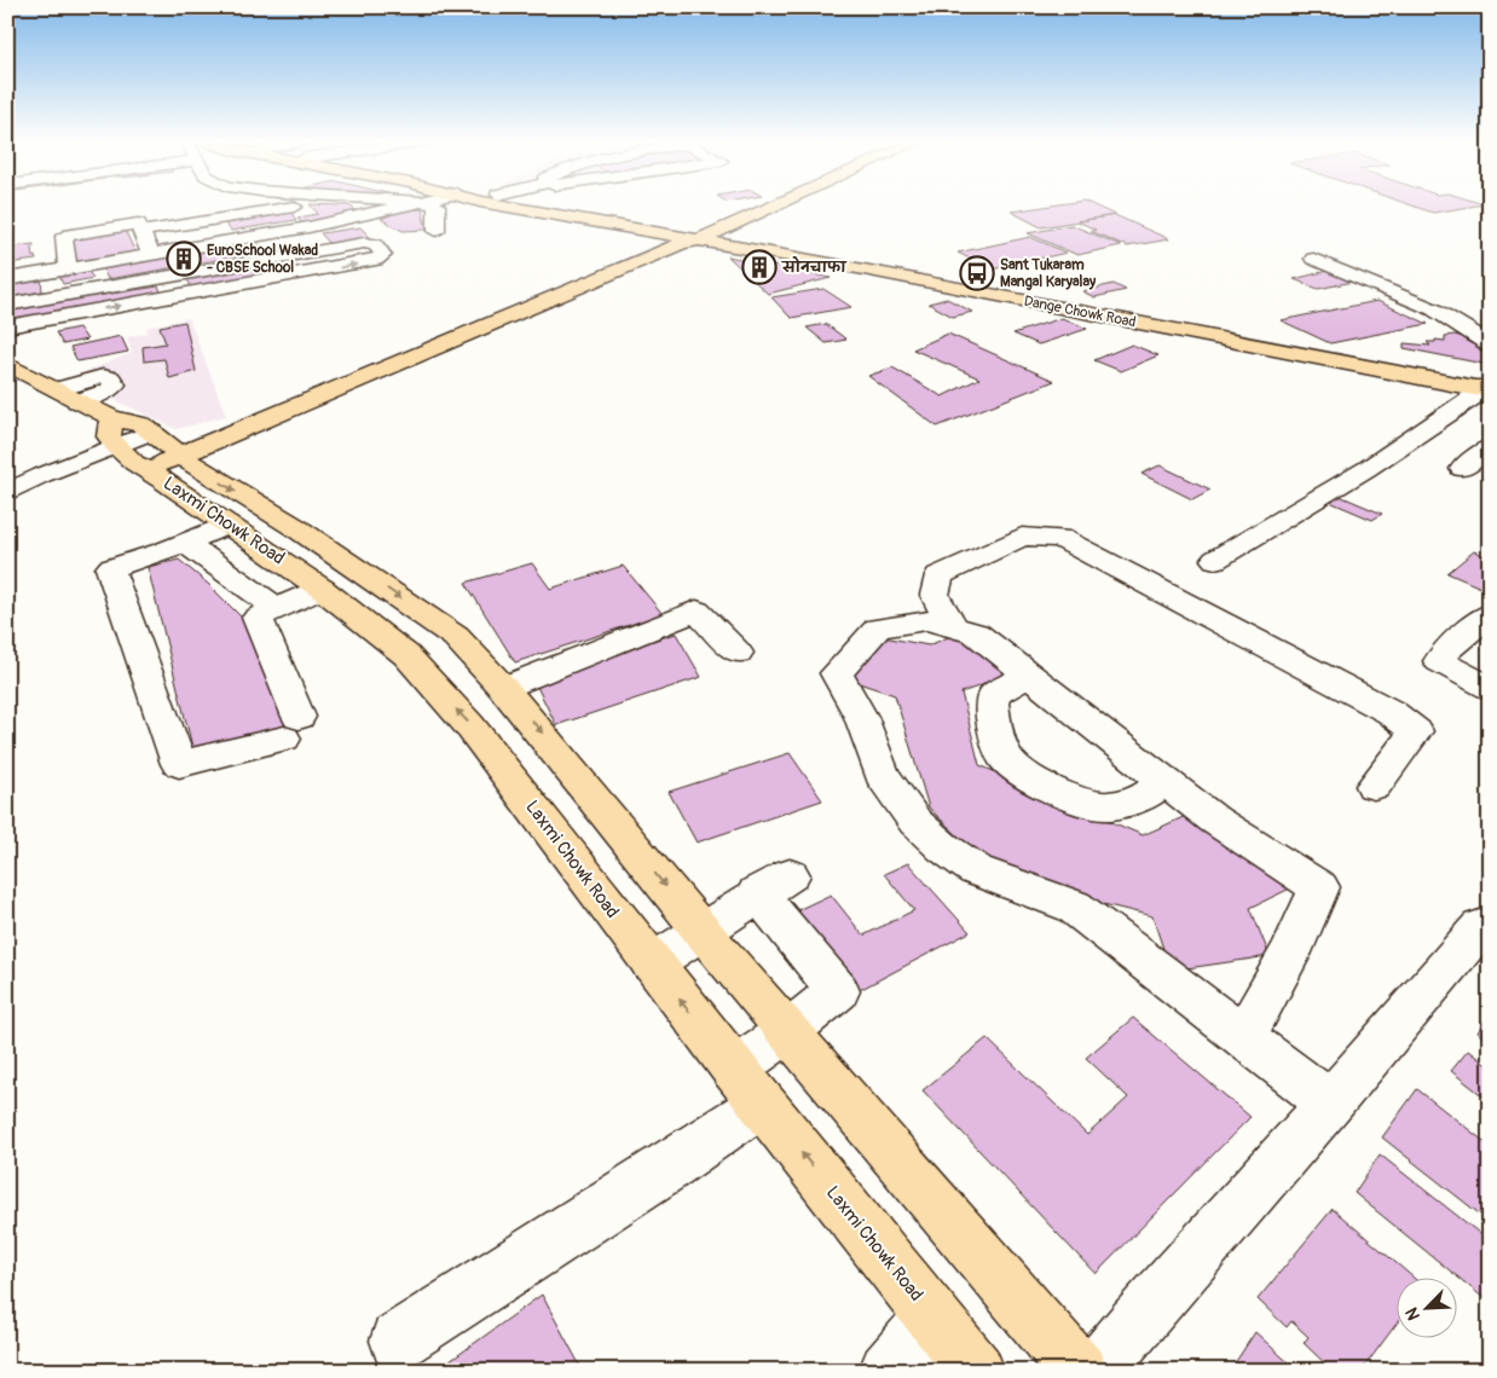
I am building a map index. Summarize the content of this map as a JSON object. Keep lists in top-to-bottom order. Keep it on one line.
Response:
{"streets":{"main road":["Dange Chowk Road","Laxmi Chowk Road"]},"places":{"building":["EuroSchool Wakad - CBSE School","सोनचाफा"],"bus stop":["Sant Tukaram Mangal Karyalay"]},"north":"bottom left"}
